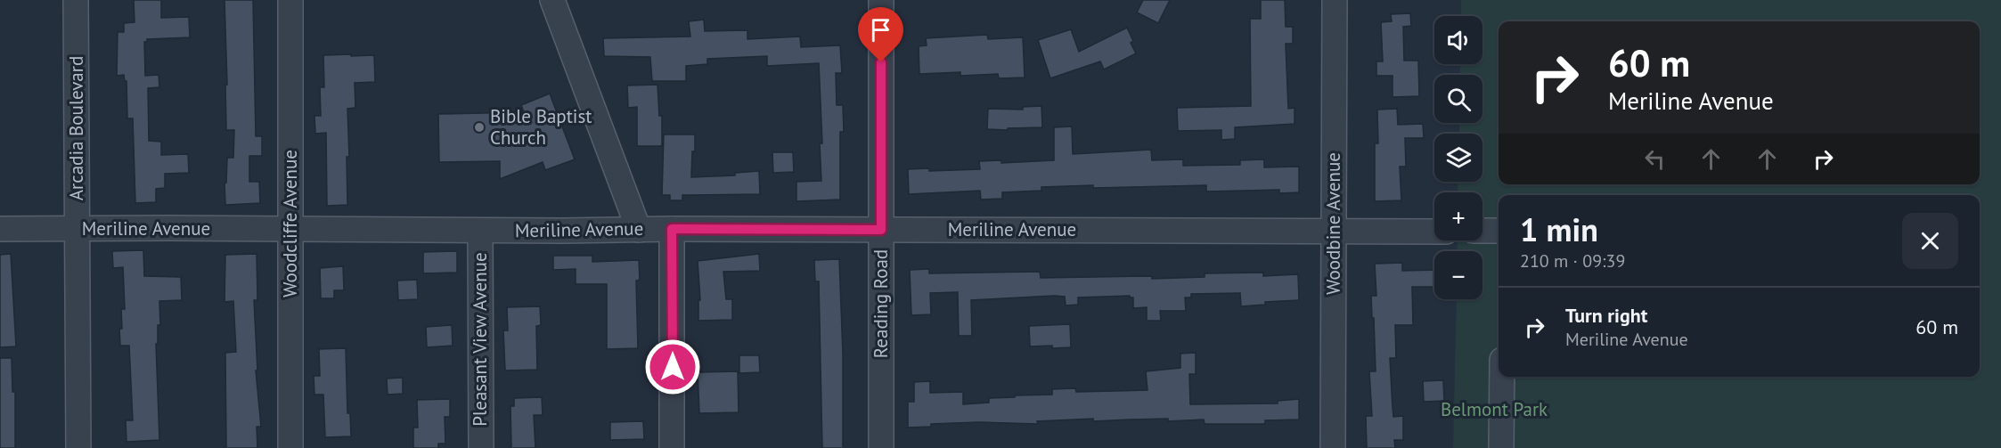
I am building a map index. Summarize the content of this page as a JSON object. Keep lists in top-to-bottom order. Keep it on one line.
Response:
{"streets":{"street":["Arcadia Boulevard","Woodcliffe Avenue","Woodbine Avenue","Meriline Avenue","Reading Road","Pleasant View Avenue"]},"crossings":[["Arcadia Boulevard","Meriline Avenue"],["Woodcliffe Avenue","Meriline Avenue"],["Woodbine Avenue","Meriline Avenue"],["Meriline Avenue","Reading Road"],["Meriline Avenue","Pleasant View Avenue"]],"parks":["Belmont Park"],"places":["Bible Baptist Church"],"page":{"map_buttons":["+","−"],"turn":["60 m","Meriline Avenue"],"heading":["1 min","210 m · 09:39"],"list":[{"name":"Turn right","note":"Meriline Avenue","value":"60 m"}]}}
